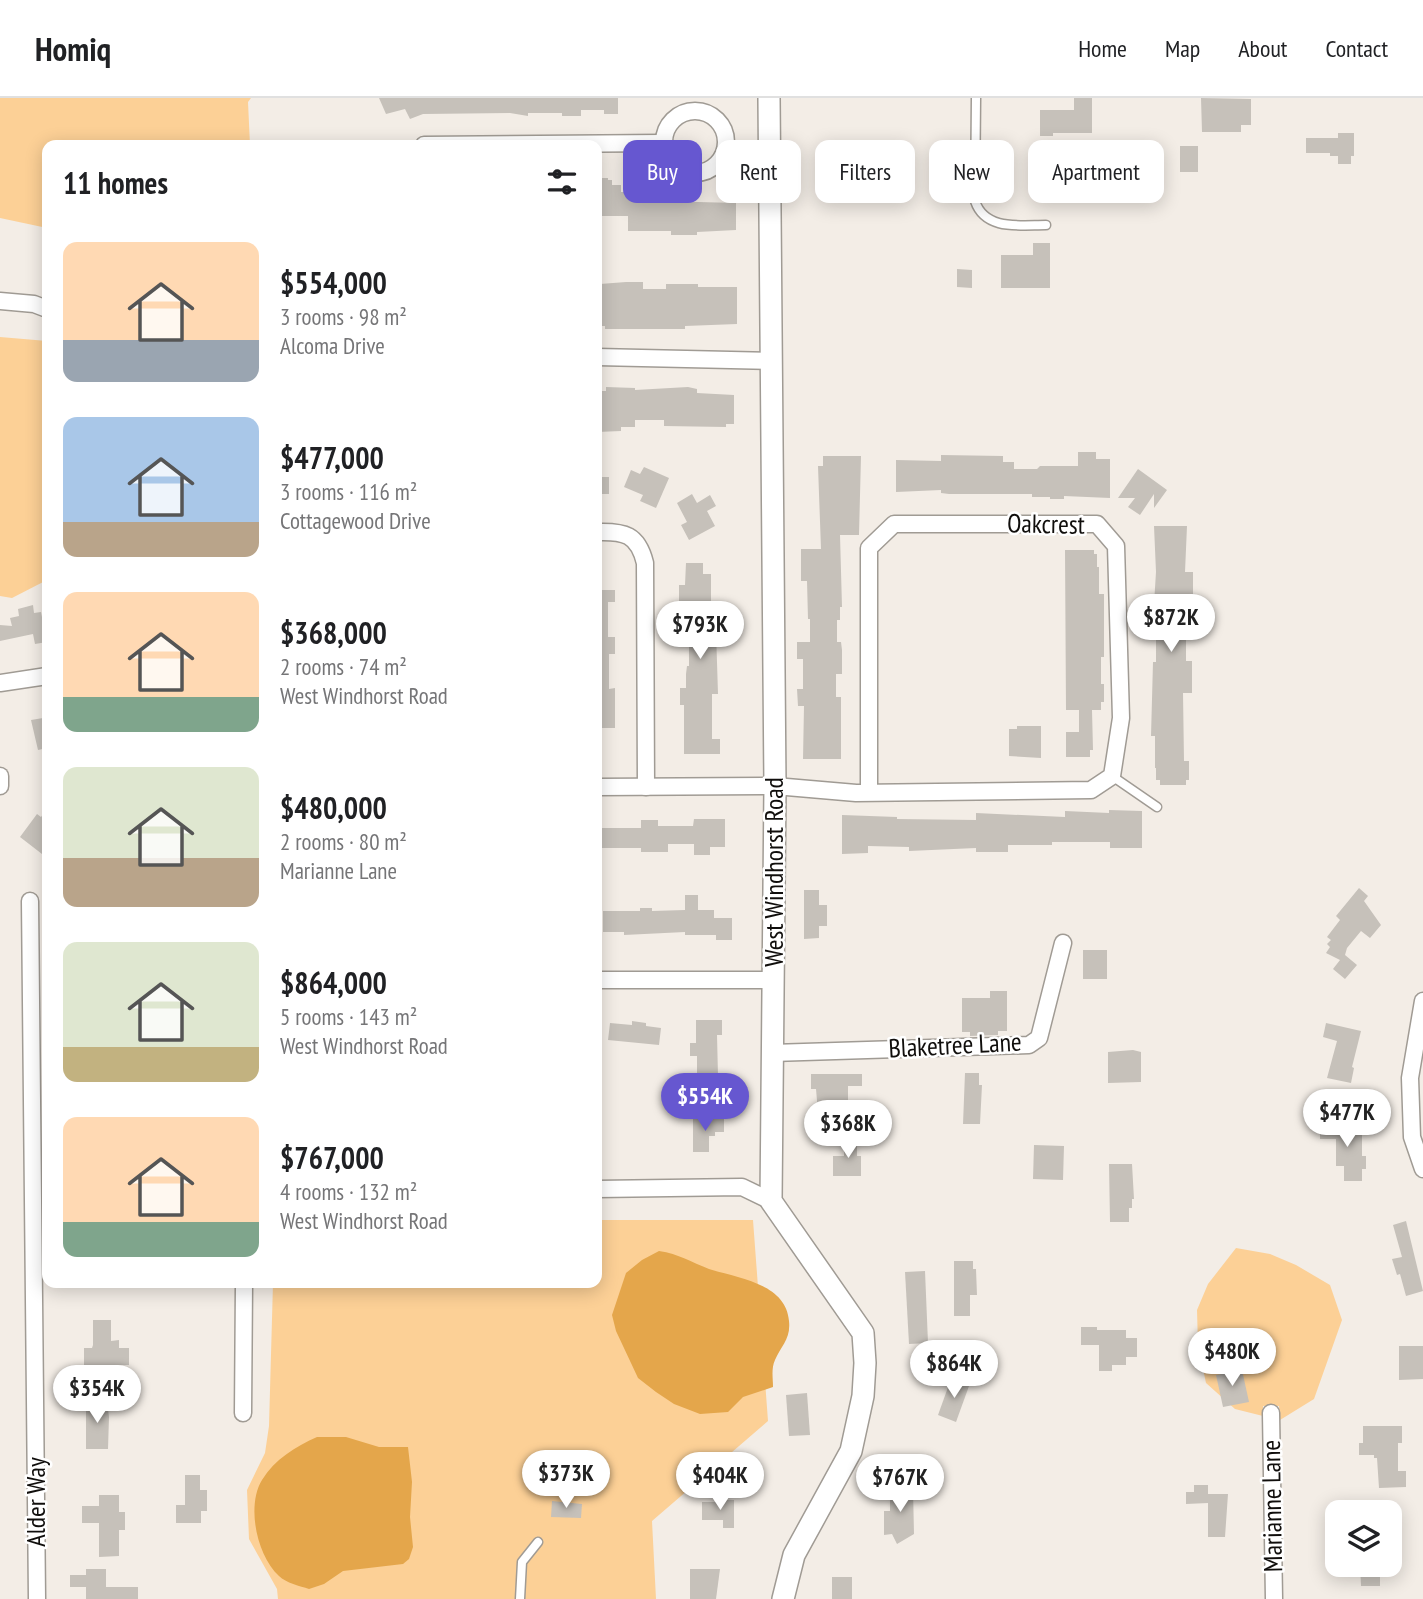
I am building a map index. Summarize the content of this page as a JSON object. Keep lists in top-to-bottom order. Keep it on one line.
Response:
{"streets":{"street":["Oakcrest","West Windhorst Road","Blaketree Lane","Alder Way","Marianne Lane"]},"crossings":[["West Windhorst Road","Blaketree Lane"]],"page":{"header":"Homiq","nav":["Home","Map","About","Contact"],"chip":["Buy","Rent","Filters","New","Apartment"],"heading":"11 homes","list":[{"name":"$554,000","note":"3 rooms · 98 m² · Alcoma Drive"},{"name":"$477,000","note":"3 rooms · 116 m² · Cottagewood Drive"},{"name":"$368,000","note":"2 rooms · 74 m² · West Windhorst Road"},{"name":"$480,000","note":"2 rooms · 80 m² · Marianne Lane"},{"name":"$864,000","note":"5 rooms · 143 m² · West Windhorst Road"},{"name":"$767,000","note":"4 rooms · 132 m² · West Windhorst Road"}],"price":["$872K","$793K","$554K","$477K","$368K","$480K","$864K","$354K","$373K","$404K","$767K"]}}
